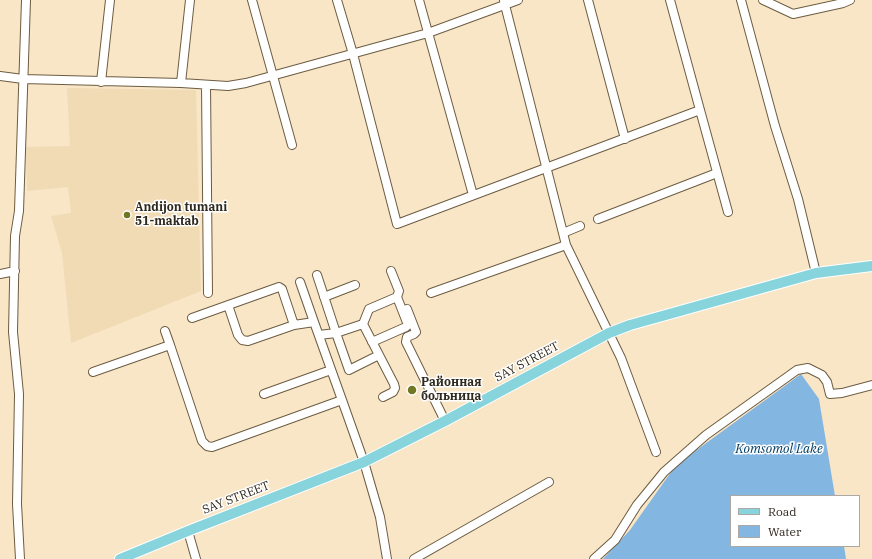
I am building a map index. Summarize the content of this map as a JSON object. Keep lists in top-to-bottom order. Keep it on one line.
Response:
{"streets":{"main road":["SAY STREET"]},"water":["Komsomol Lake"],"places":["Andijon tumani 51-maktab","Районная больница"],"legend":["Road","Water"]}
